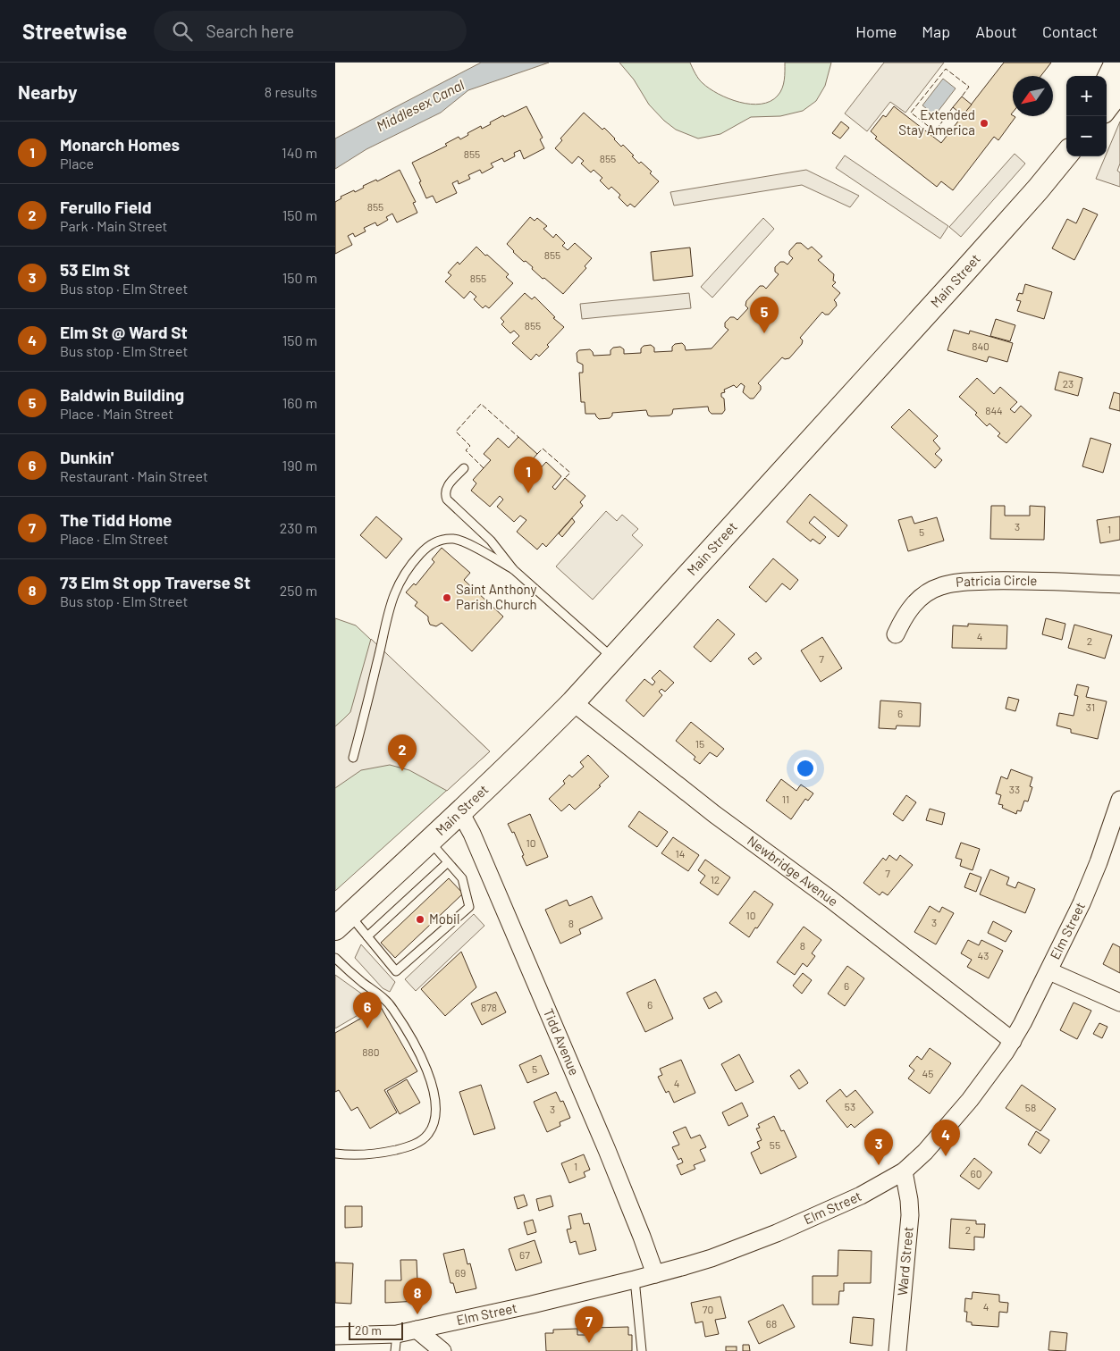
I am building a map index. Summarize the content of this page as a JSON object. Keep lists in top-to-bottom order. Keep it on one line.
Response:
{"streets":{"main road":["Main Street"],"street":["Patricia Circle","Newbridge Avenue","Elm Street","Tidd Avenue","Ward Street"]},"crossings":[["Main Street","Newbridge Avenue"],["Main Street","Tidd Avenue"],["Newbridge Avenue","Elm Street"],["Elm Street","Tidd Avenue"],["Elm Street","Ward Street"]],"water":["Middlesex Canal"],"places":["Extended Stay America","Saint Anthony Parish Church","Mobil"],"house_numbers":["855","855","855","855","855","855","840","23","844","3","1","5","4","2","7","31","6","15","33","11","10","14","7","12","10","3","8","8","43","6","6","878","880","5","45","4","53","58","3","55","1","60","2","67","69","4","70","68"],"scale_bar":"20 m","north":"bottom left","page":{"header":"Streetwise","search":"Search here","nav":["Home","Map","About","Contact"],"heading":["Nearby","8 results"],"map_buttons":["+","−"],"list":[{"mark":"1","name":"Monarch Homes","note":"Place","value":"140 m"},{"mark":"2","name":"Ferullo Field","note":"Park · Main Street","value":"150 m"},{"mark":"3","name":"53 Elm St","note":"Bus stop · Elm Street","value":"150 m"},{"mark":"4","name":"Elm St @ Ward St","note":"Bus stop · Elm Street","value":"150 m"},{"mark":"5","name":"Baldwin Building","note":"Place · Main Street","value":"160 m"},{"mark":"6","name":"Dunkin'","note":"Restaurant · Main Street","value":"190 m"},{"mark":"7","name":"The Tidd Home","note":"Place · Elm Street","value":"230 m"},{"mark":"8","name":"73 Elm St opp Traverse St","note":"Bus stop · Elm Street","value":"250 m"}],"pins":["5","1","2","6","4","3","8","7"],"scale":"20 m"}}
